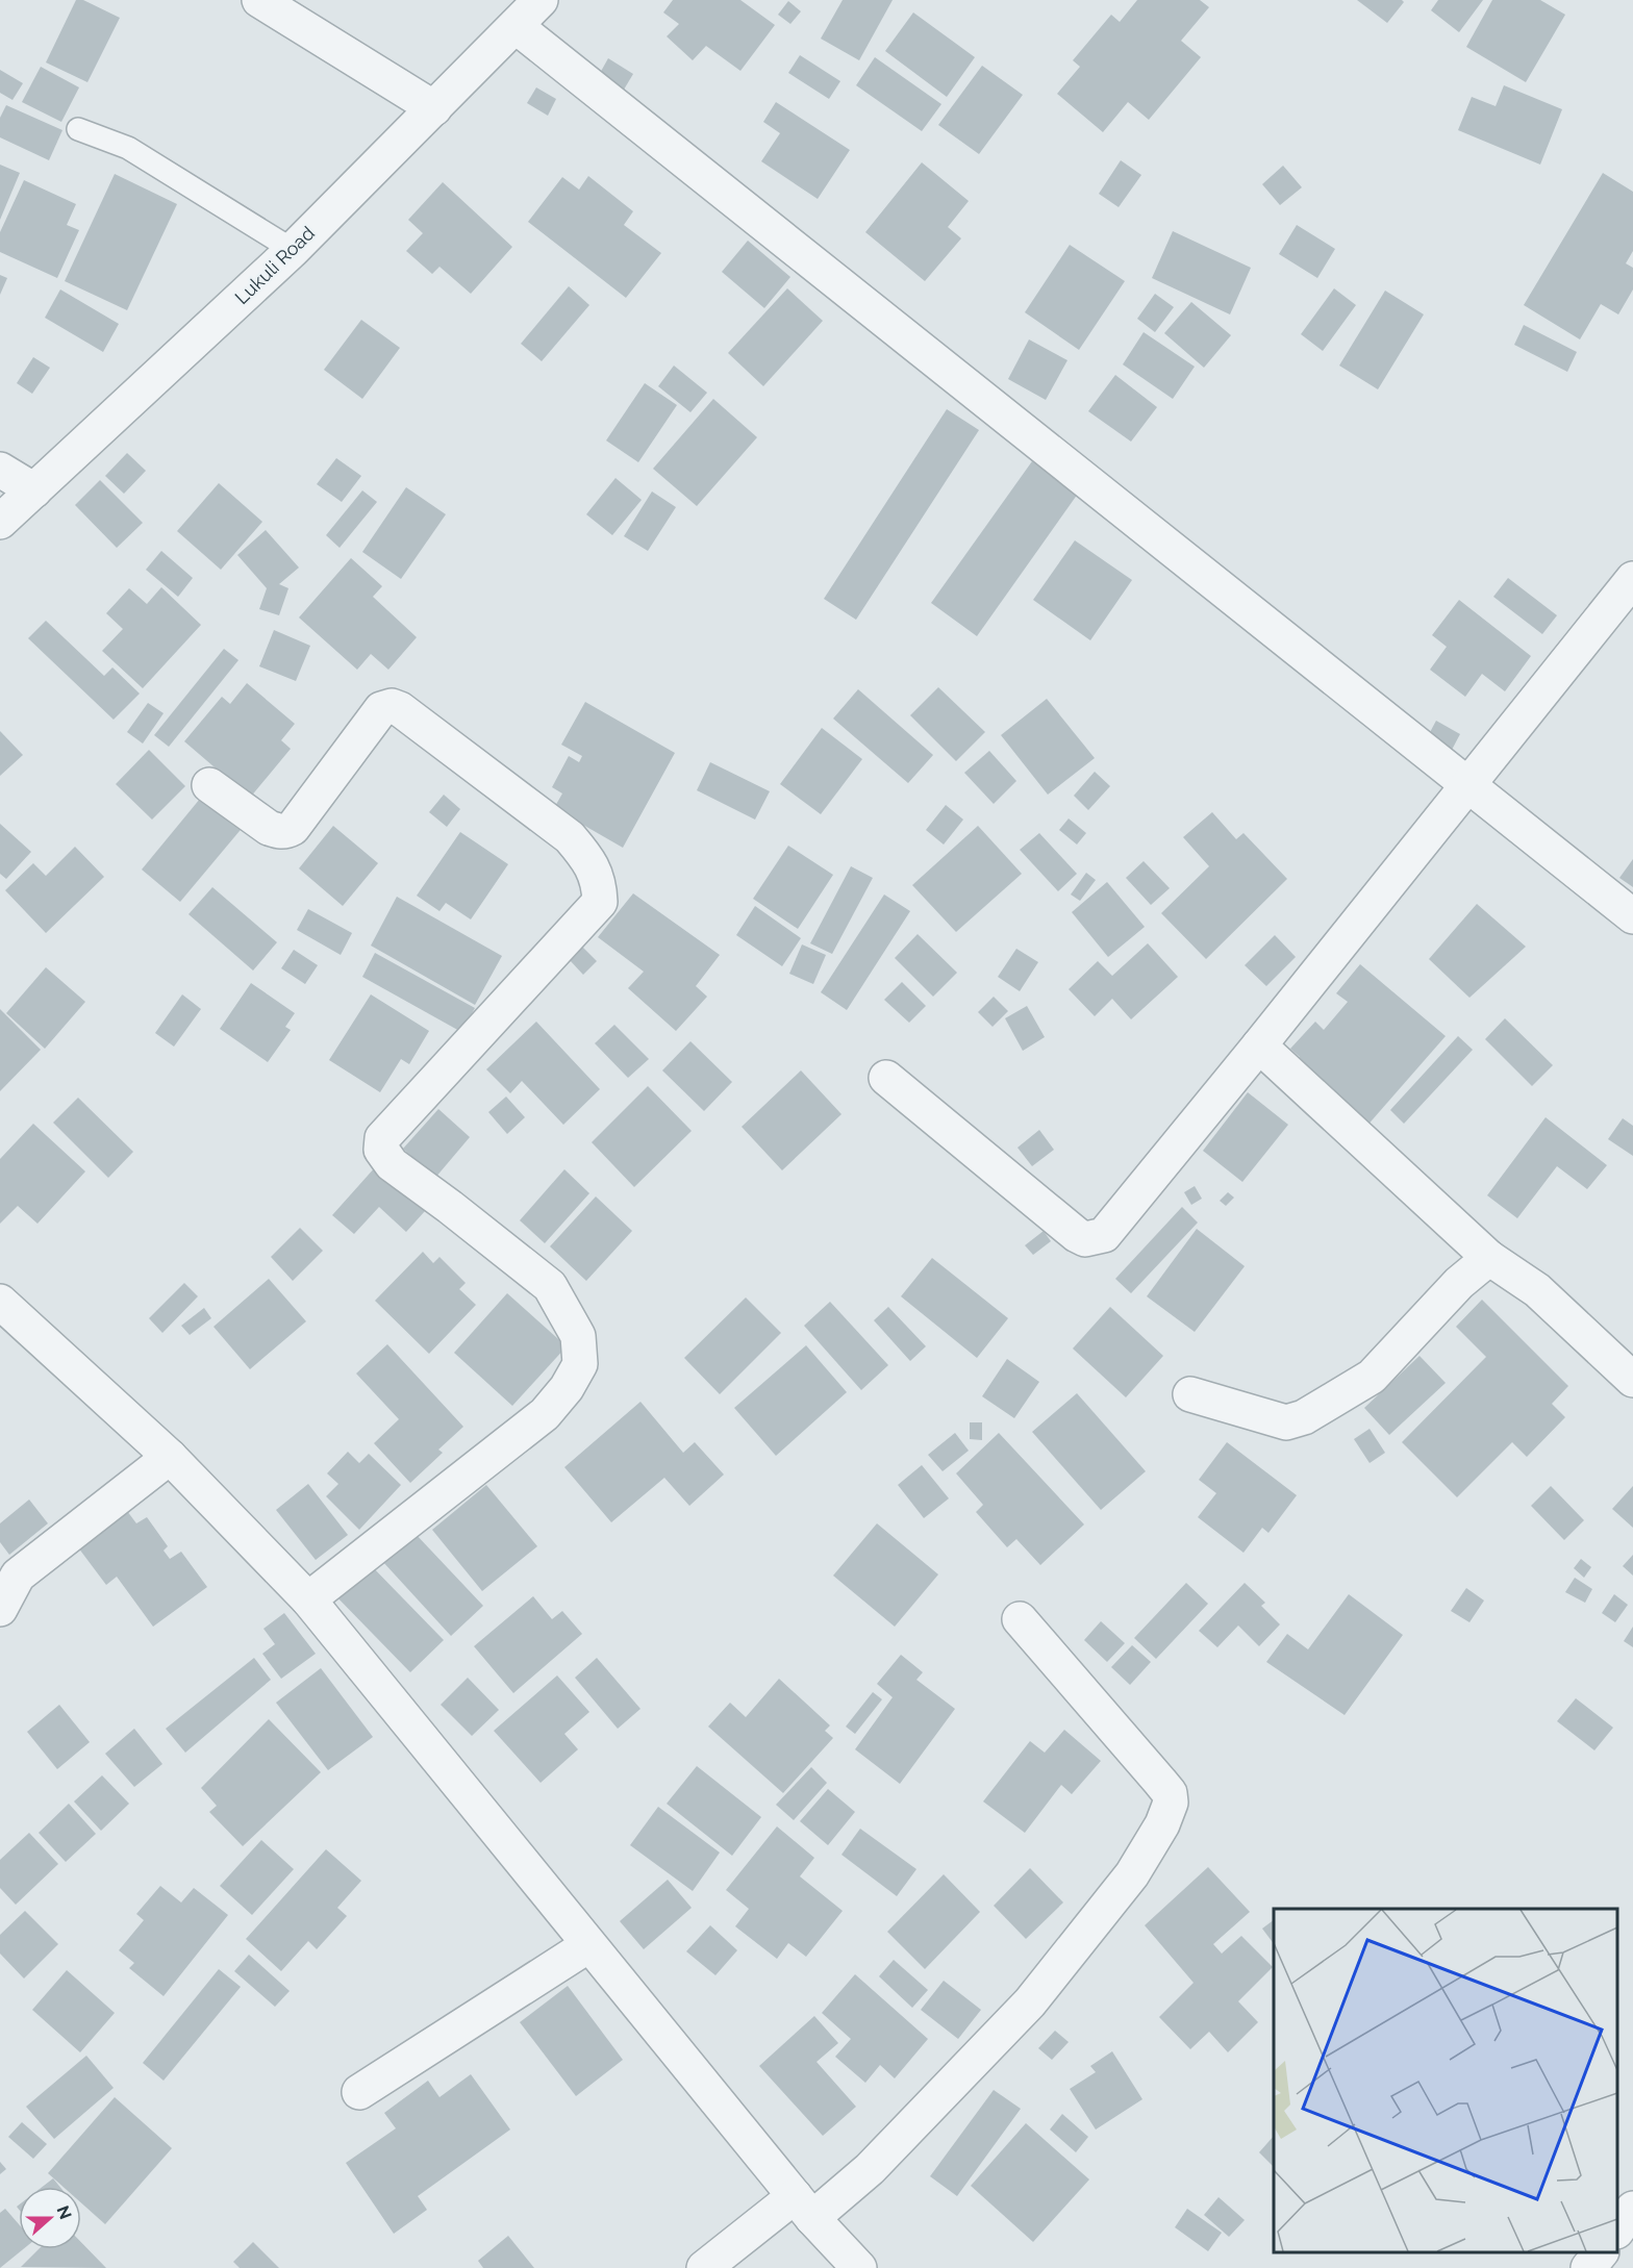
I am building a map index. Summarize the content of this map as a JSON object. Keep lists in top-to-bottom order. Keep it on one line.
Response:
{"streets":{"street":["Lukuli Road"]},"north":"right"}
